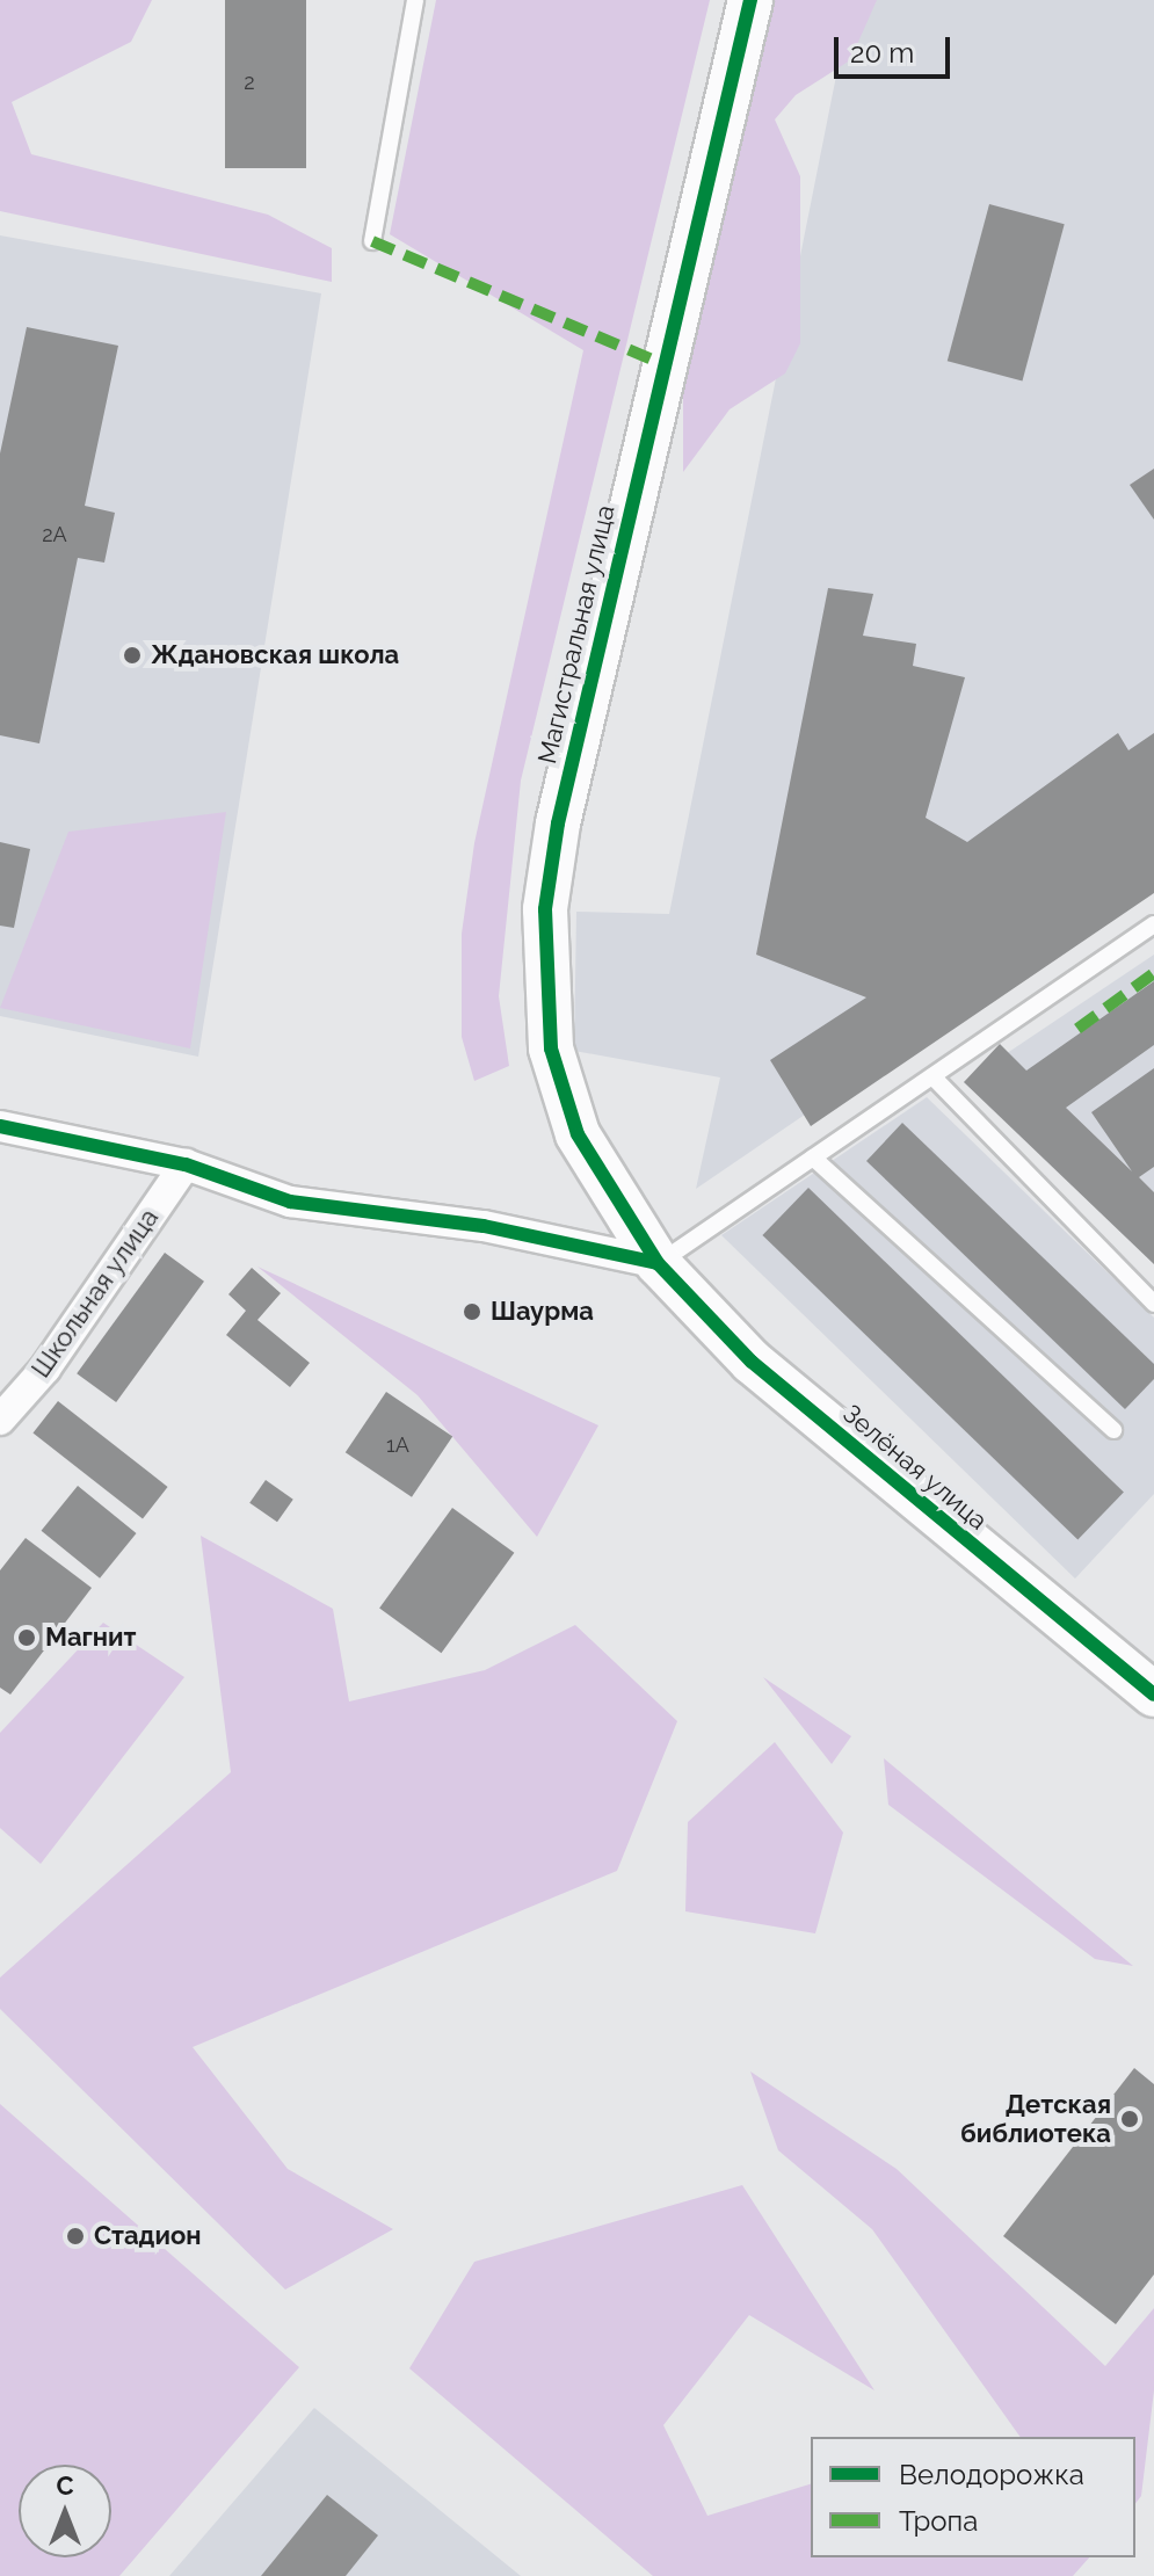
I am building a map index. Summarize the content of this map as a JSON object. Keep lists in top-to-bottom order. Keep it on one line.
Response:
{"streets":{"street":["Магистральная улица","Школьная улица","Зелёная улица"]},"crossings":[["Магистральная улица","Зелёная улица"]],"places":["Ждановская школа","Шаурма","Магнит","Детская библиотека","Стадион"],"house_numbers":["2","2А","1А"],"legend":["Велодорожка","Тропа"],"scale_bar":"20 m","north":"top"}
